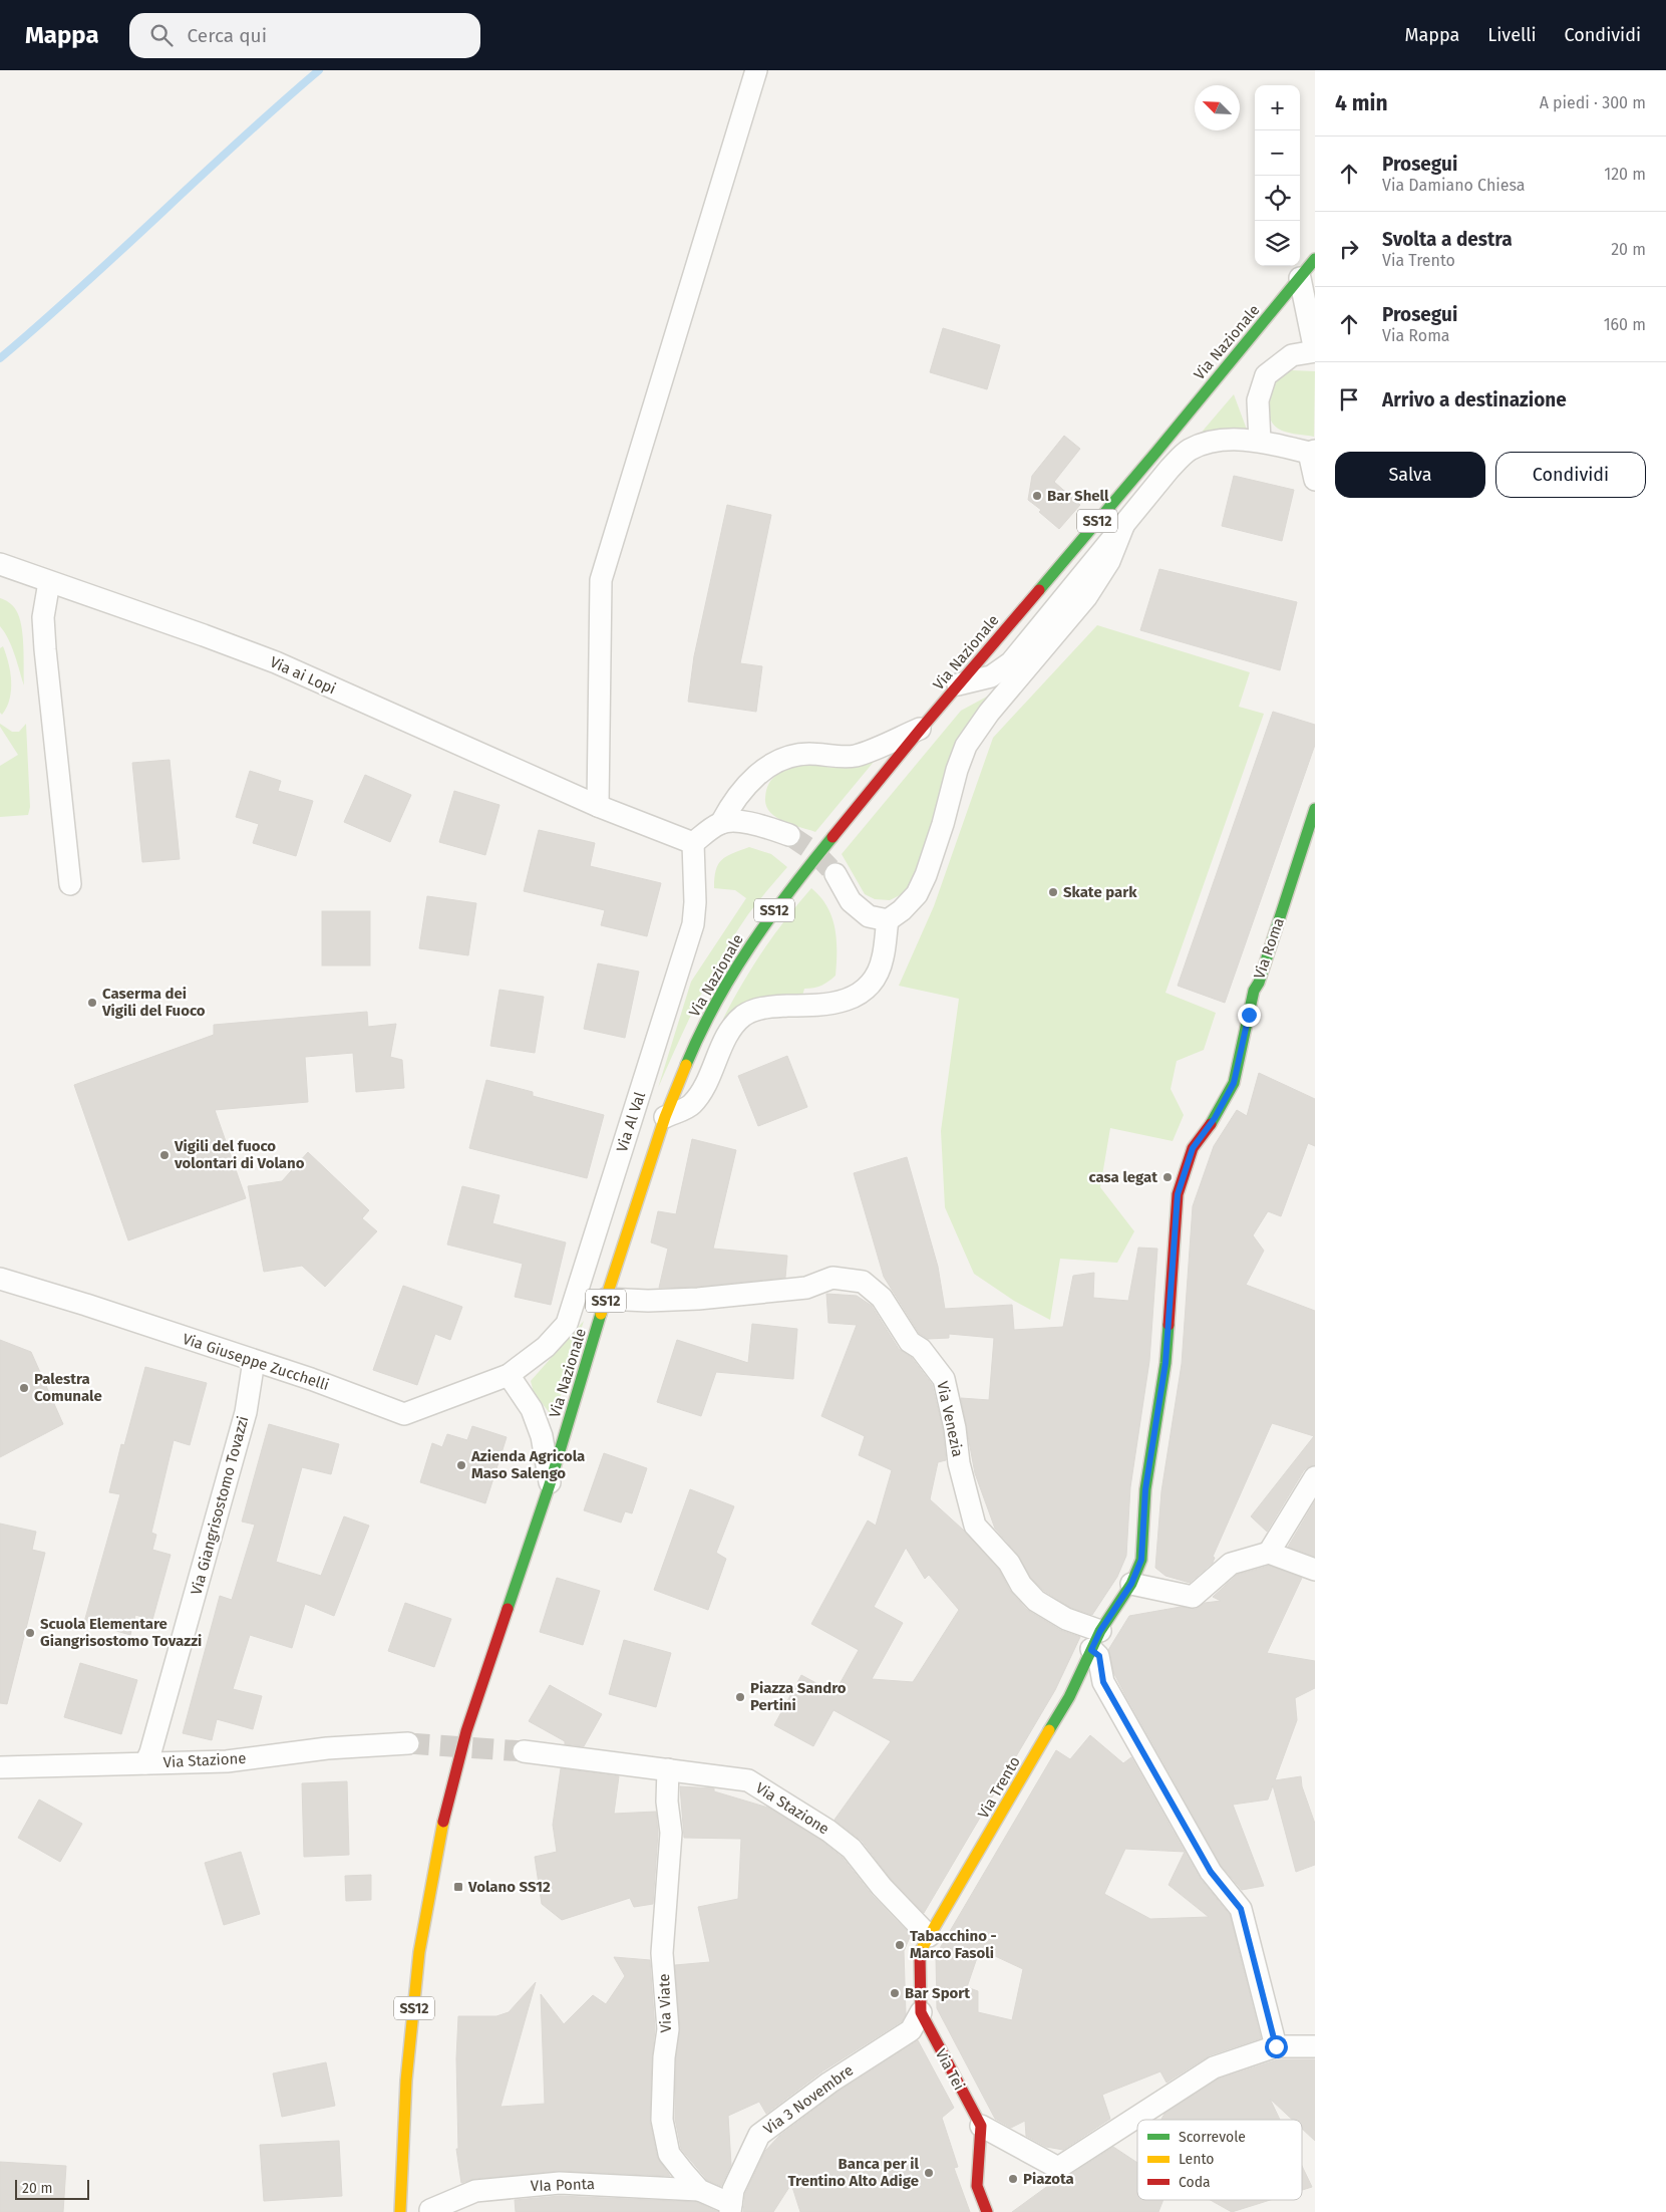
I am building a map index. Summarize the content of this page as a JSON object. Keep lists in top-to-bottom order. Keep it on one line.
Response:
{"streets":{"main road":["Via Nazionale","SS12","Via Roma","Via Trento","Via Tei"],"street":["Via ai Lopi","Via Al Val","Via Giuseppe Zucchelli","Via Venezia","Via Giangrisostomo Tovazzi","Via Stazione","Via Viate","Via 3 Novembre","VIa Ponta"]},"crossings":[["Via Nazionale","Via Venezia"],["Via ai Lopi","Via Al Val"],["Via Roma","Via Trento"],["Via Al Val","Via Giuseppe Zucchelli"],["Via Giuseppe Zucchelli","Via Giangrisostomo Tovazzi"],["Via Venezia","Via Trento"],["Via Giangrisostomo Tovazzi","Via Stazione"],["Via Stazione","Via Trento"],["Via Stazione","Via Viate"],["Via Trento","Via Tei"],["Via Trento","Via 3 Novembre"],["Via Viate","Via 3 Novembre"],["Via Viate","VIa Ponta"],["Via Tei","Via 3 Novembre"]],"places":{"other":["Bar Shell","Skate park","Caserma dei Vigili del Fuoco","Vigili del fuoco volontari di Volano","casa legat","Palestra Comunale","Azienda Agricola Maso Salengo","Scuola Elementare Giangrisostomo Tovazzi","Piazza Sandro Pertini","Tabacchino - Marco Fasoli","Bar Sport","Banca per il Trentino Alto Adige","Piazota"],"transit":["Volano SS12"]},"legend":["Scorrevole","Lento","Coda"],"scale_bar":"20 m","north":"top left","page":{"header":"Mappa","search":"Cerca qui","nav":["Mappa","Livelli","Condividi"],"heading":["4 min","A piedi · 300 m"],"map_buttons":["+","−"],"list":[["Prosegui","Via Damiano Chiesa","120 m"],["Svolta a destra","Via Trento","20 m"],["Prosegui","Via Roma","160 m"],"Arrivo a destinazione"],"buttons":["Salva","Condividi"],"scale":"20 m"}}
